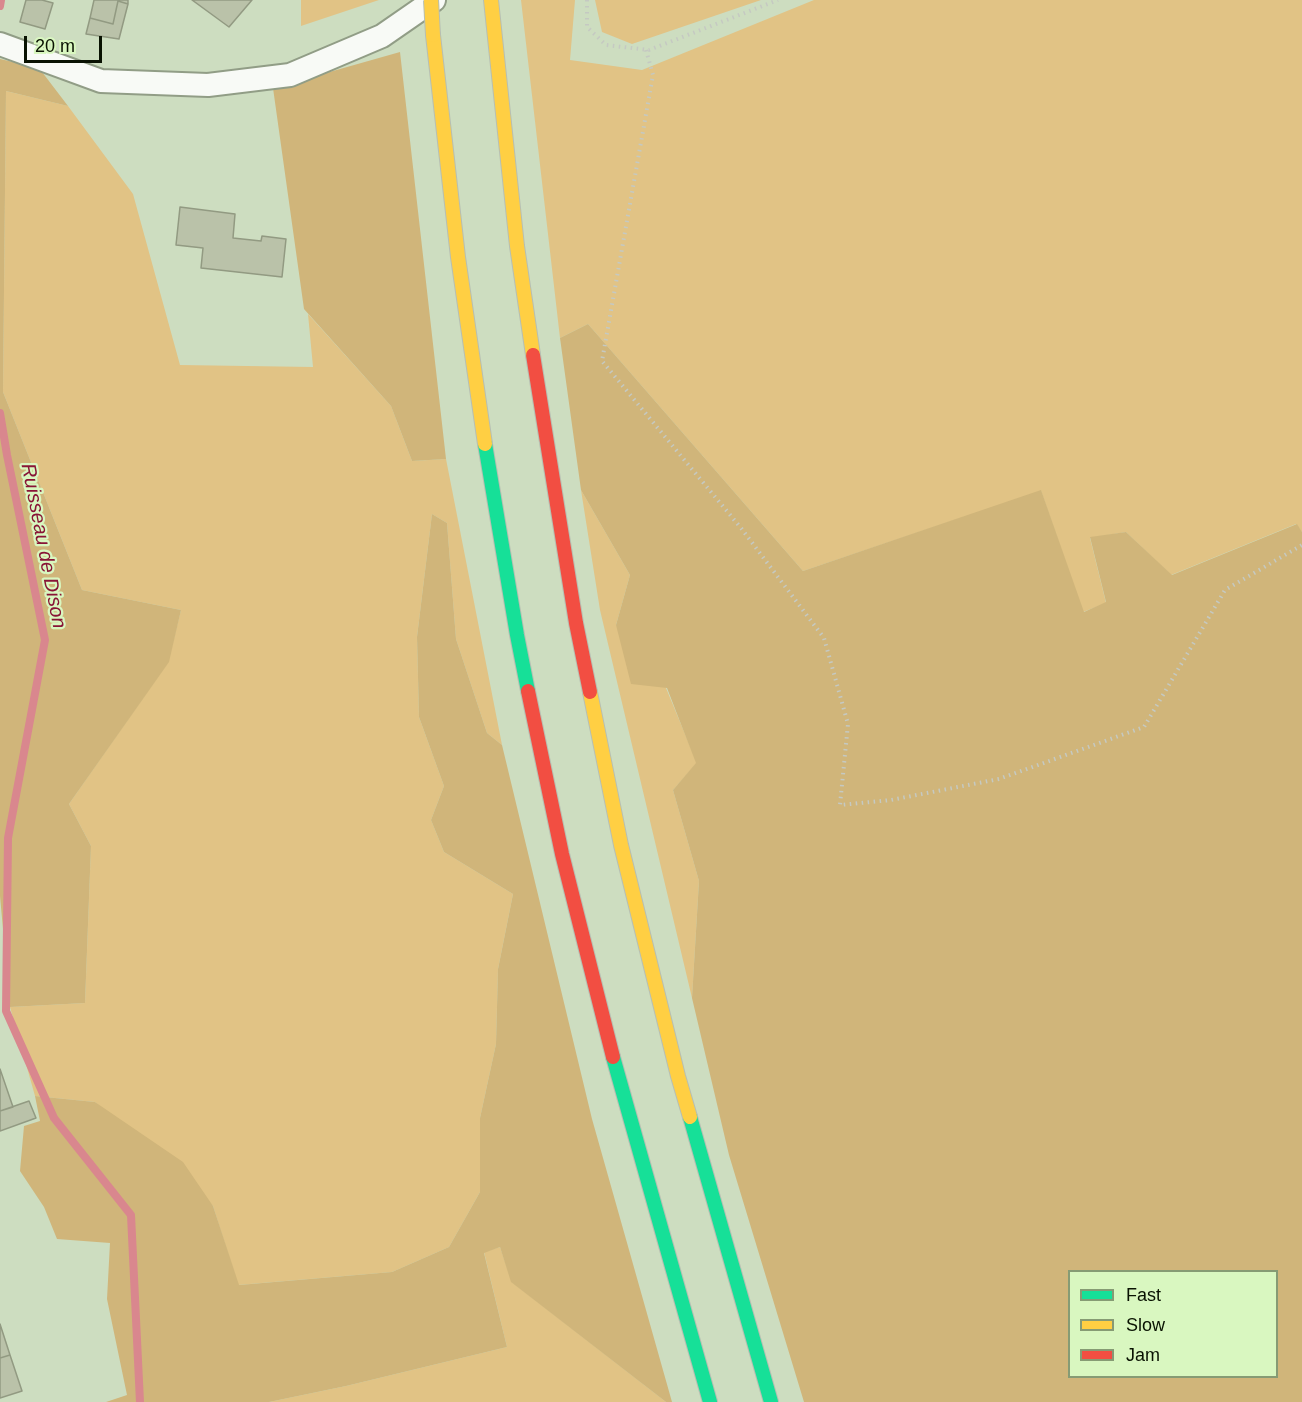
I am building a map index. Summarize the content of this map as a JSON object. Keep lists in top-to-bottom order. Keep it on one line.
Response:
{"water":["Ruisseau de Dison"],"legend":["Fast","Slow","Jam"],"scale_bar":"20 m"}
